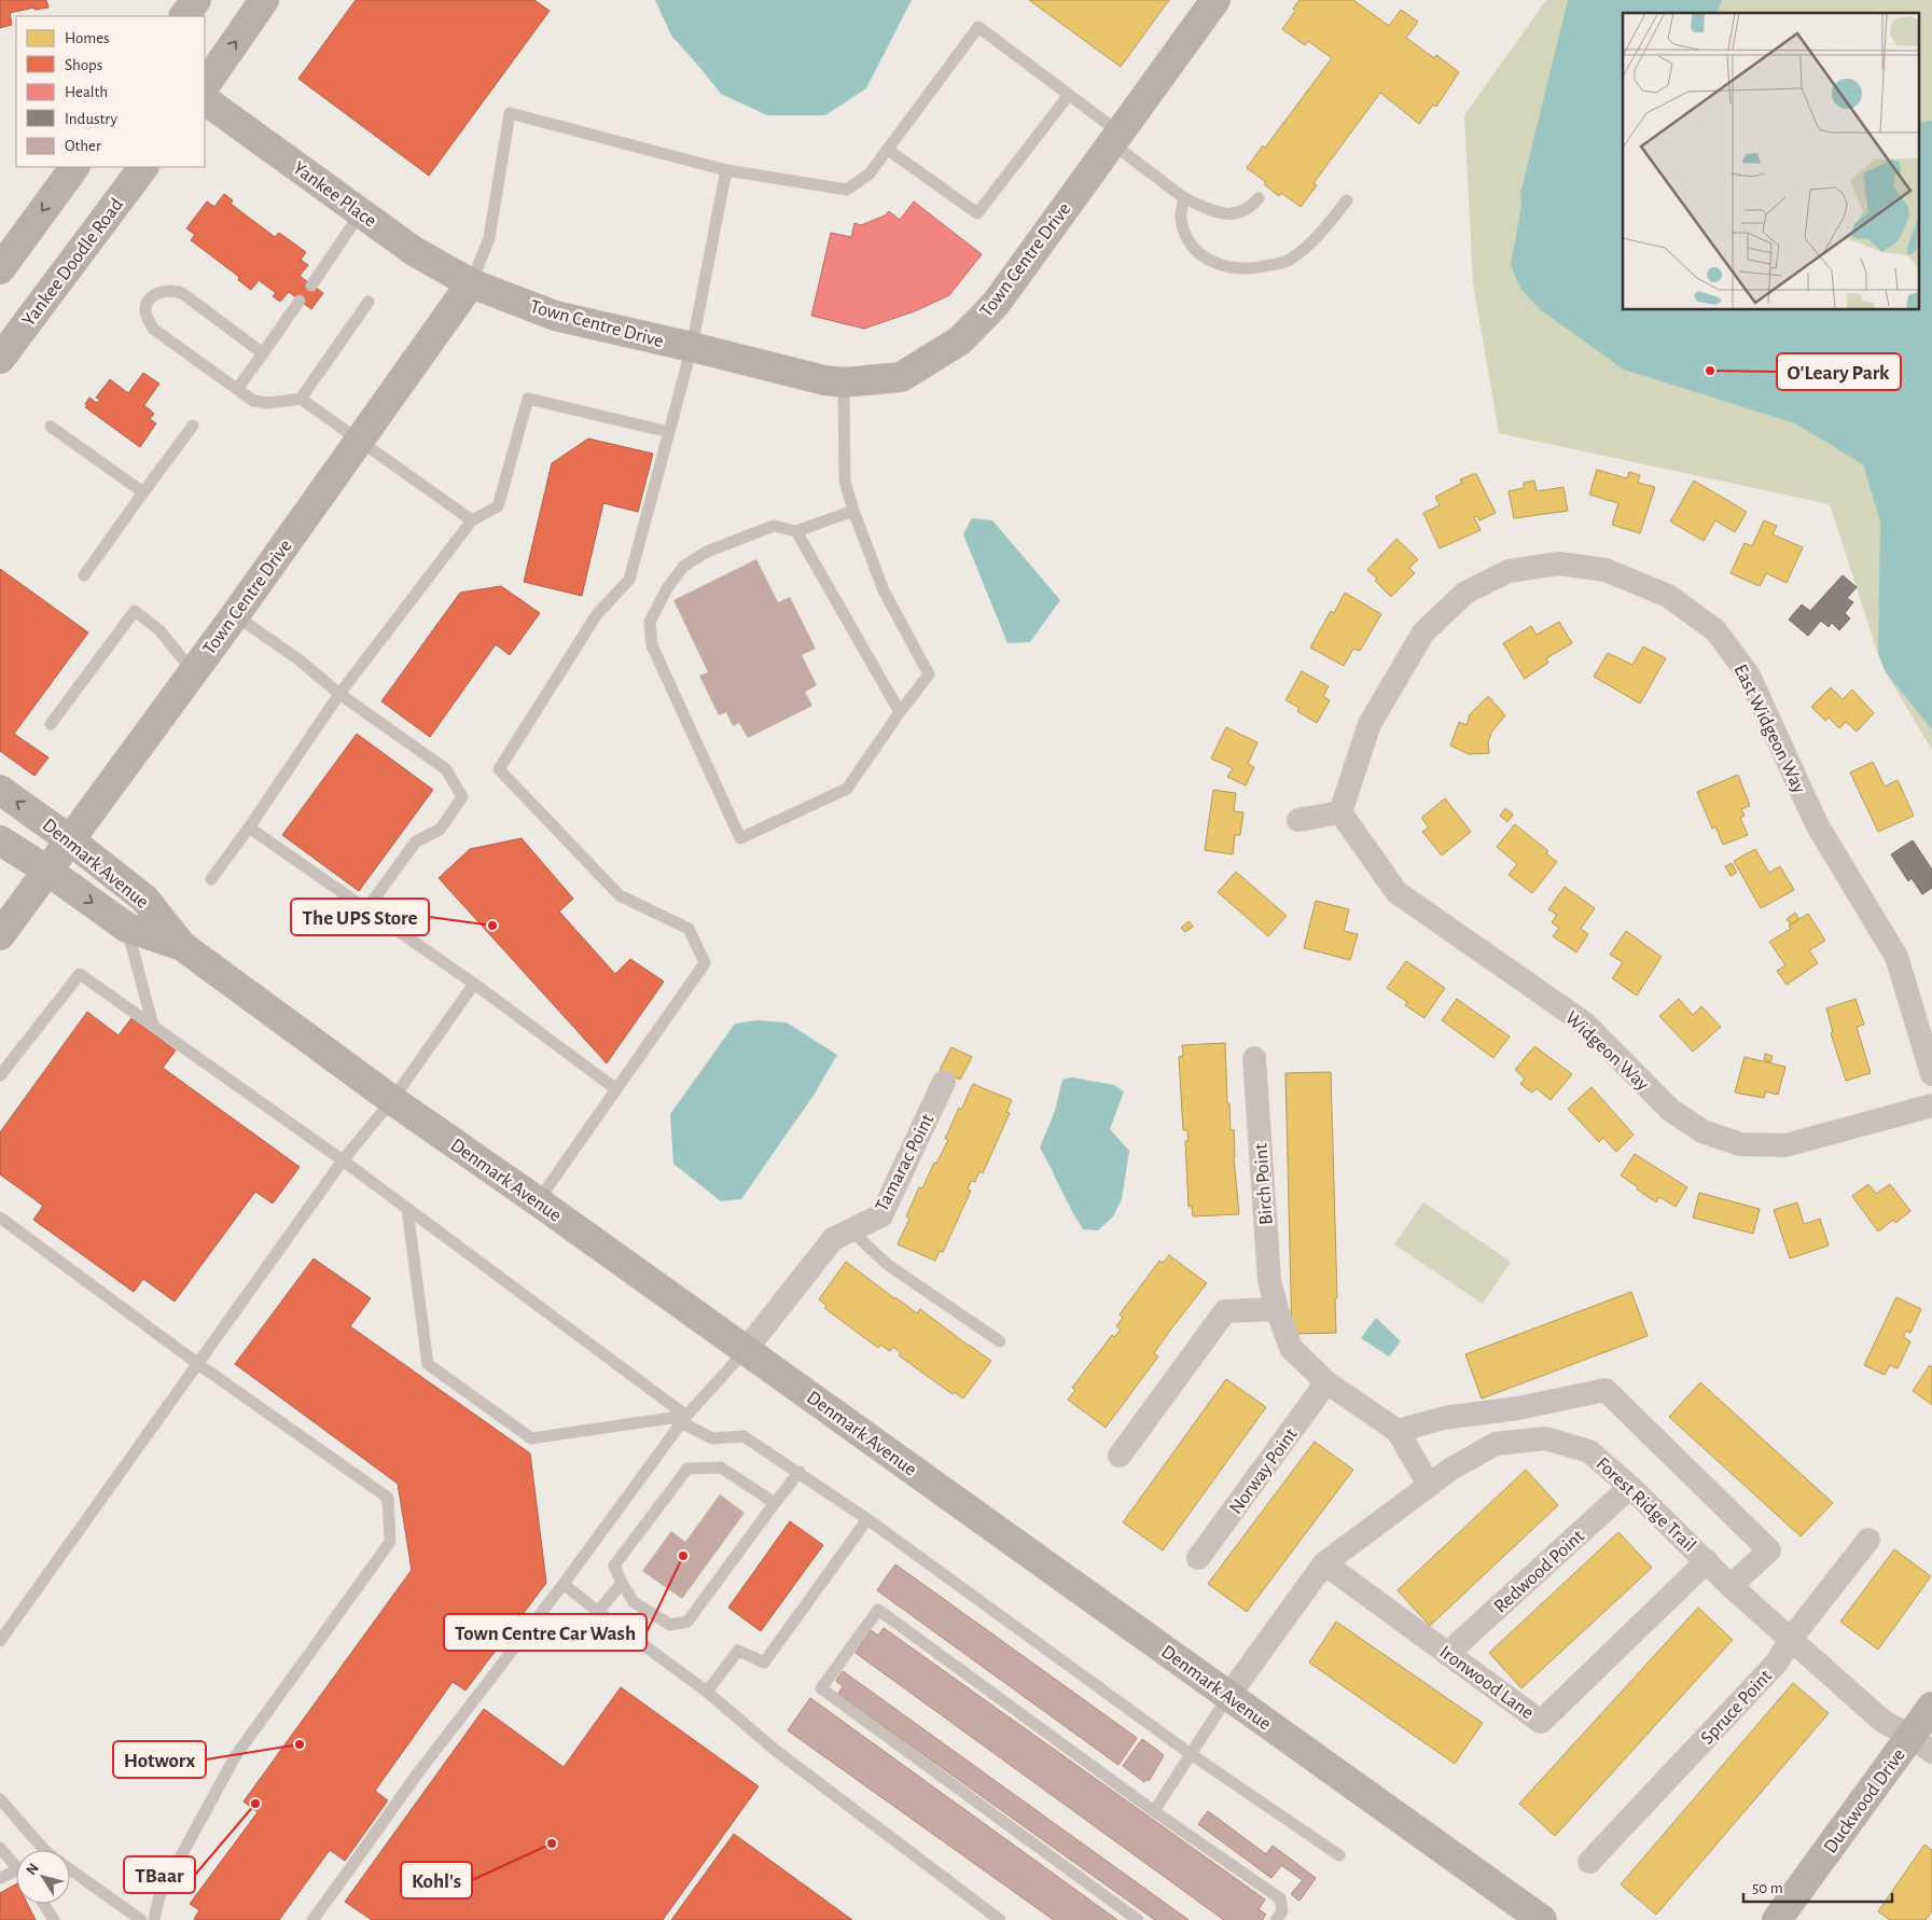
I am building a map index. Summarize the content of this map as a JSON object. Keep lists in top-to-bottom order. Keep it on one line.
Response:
{"streets":{"street":["Yankee Place","Town Centre Drive","Yankee Doodle Road","East Widgeon Way","Denmark Avenue","Widgeon Way","Tamarac Point","Birch Point","Norway Point","Forest Ridge Trail","Redwood Point","Ironwood Lane","Spruce Point","Duckwood Drive"]},"crossings":[["Yankee Place","Town Centre Drive"],["Town Centre Drive","Denmark Avenue"],["East Widgeon Way","Widgeon Way"],["Denmark Avenue","Tamarac Point"],["Denmark Avenue","Forest Ridge Trail"],["Birch Point","Norway Point"],["Birch Point","Forest Ridge Trail"],["Forest Ridge Trail","Redwood Point"],["Forest Ridge Trail","Ironwood Lane"],["Forest Ridge Trail","Spruce Point"],["Forest Ridge Trail","Duckwood Drive"],["Redwood Point","Ironwood Lane"]],"places":["O'Leary Park","The UPS Store","Town Centre Car Wash","Hotworx","TBaar","Kohl's"],"legend":["Homes","Shops","Health","Industry","Other"],"scale_bar":"50 m","north":"top left"}
